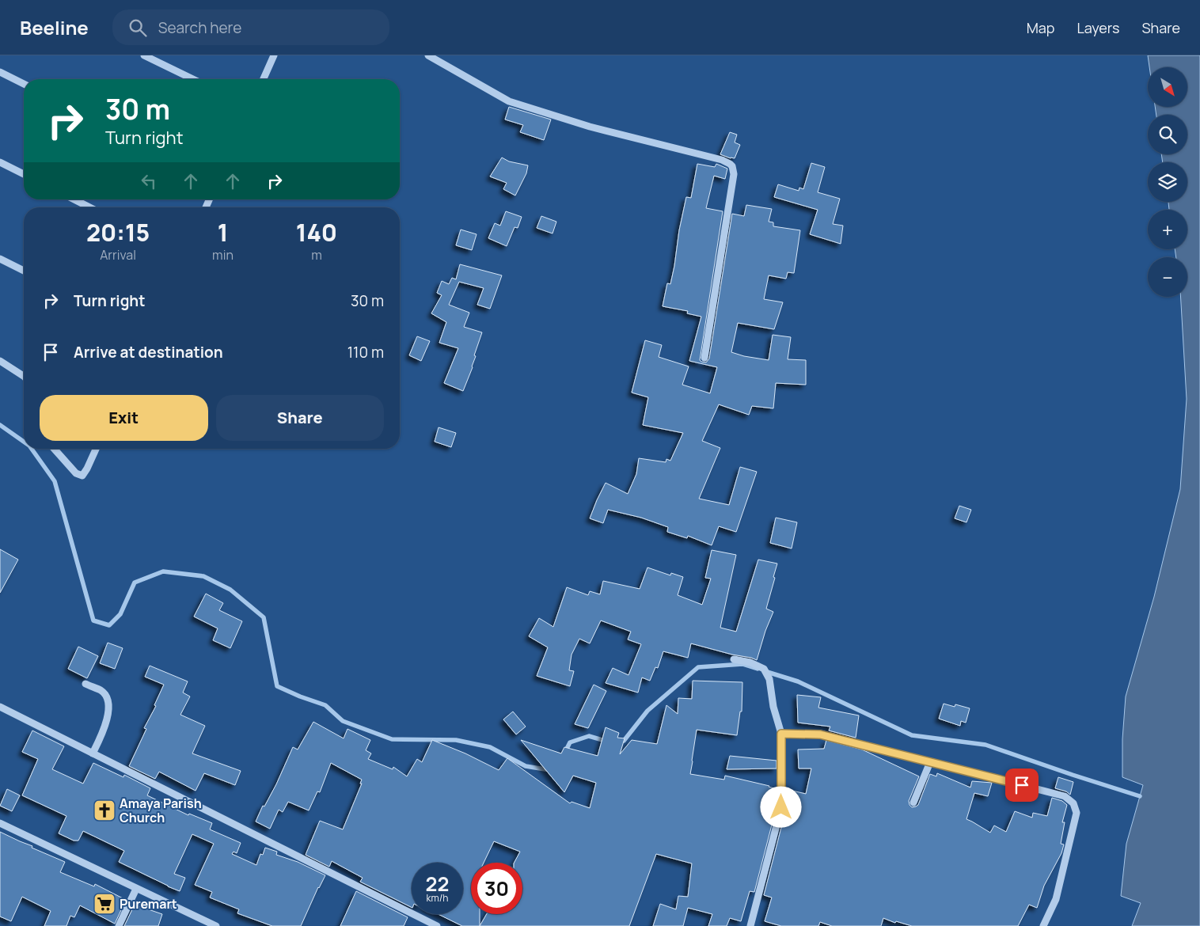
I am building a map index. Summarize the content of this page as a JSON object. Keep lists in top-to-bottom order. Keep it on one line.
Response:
{"places":{"church":["Amaya Parish Church"],"supermarket":["Puremart"]},"north":"bottom right","page":{"header":"Beeline","search":"Search here","nav":["Map","Layers","Share"],"map_buttons":["+","−"],"turn":["30 m","Turn right"],"eta":["20:15","Arrival","1","min","140","m"],"list":[{"name":"Turn right","value":"30 m"},{"name":"Arrive at destination","value":"110 m"}],"buttons":["Exit","Share"],"speed":"22 km/h","limit":"30"}}
